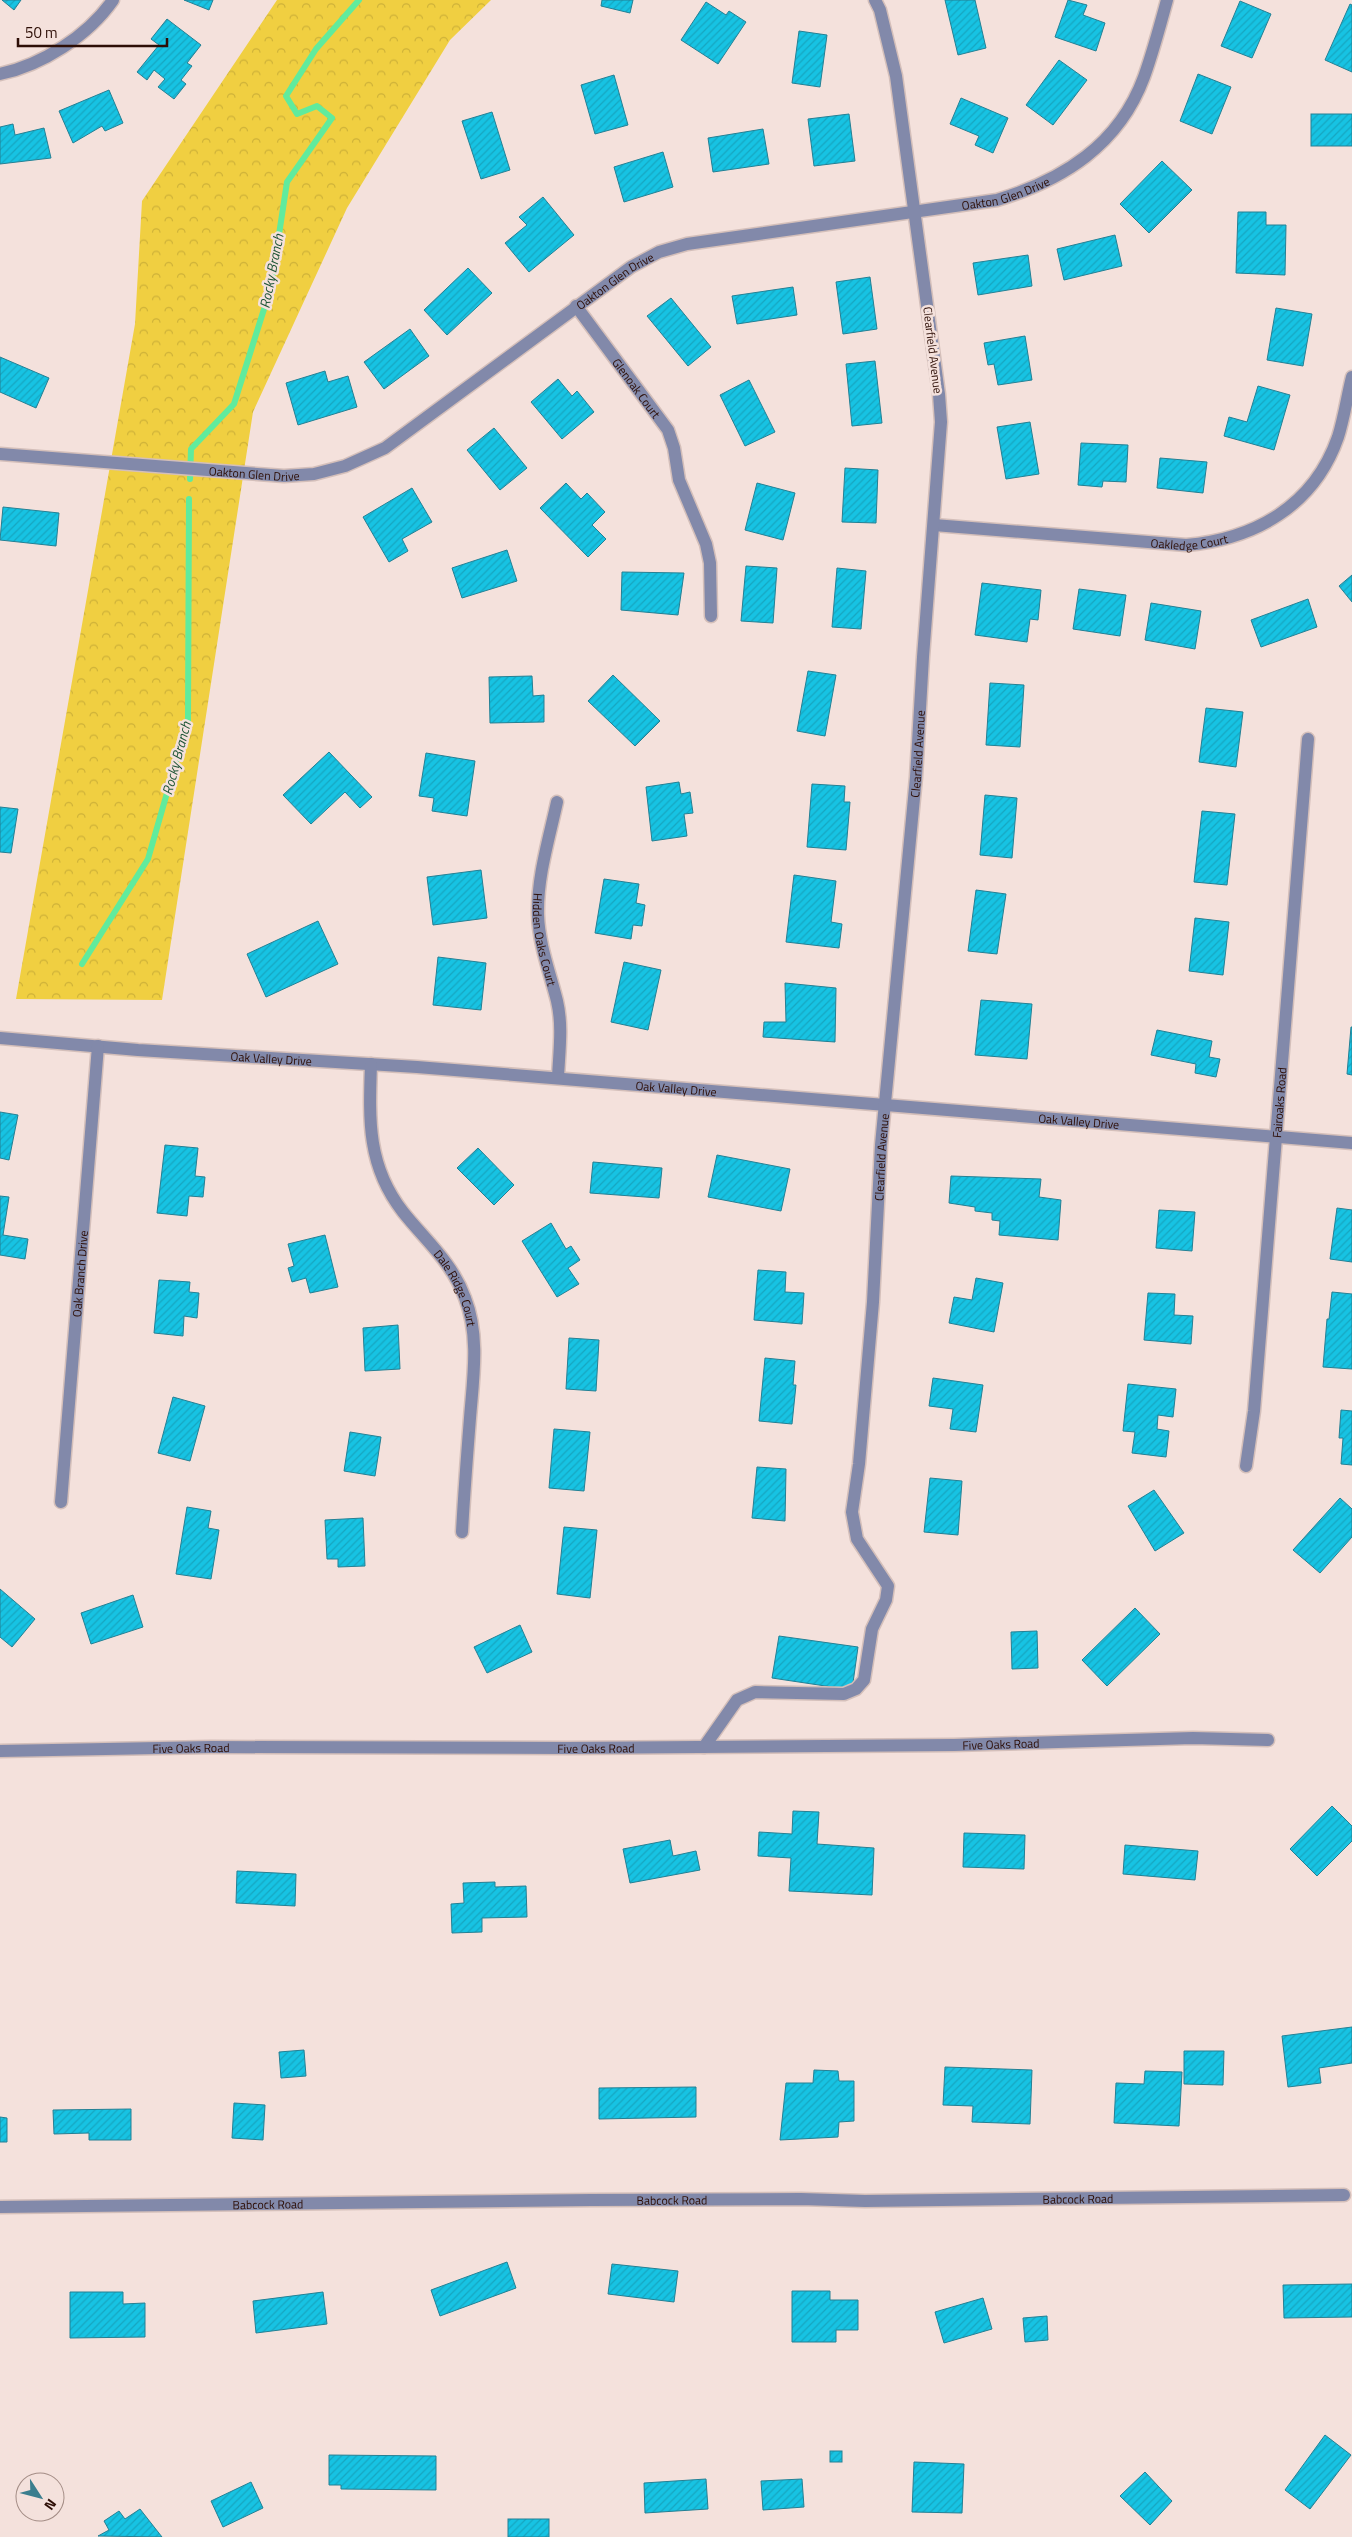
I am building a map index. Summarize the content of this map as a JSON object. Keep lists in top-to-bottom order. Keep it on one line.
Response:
{"streets":{"street":["Oakton Glen Drive","Clearfield Avenue","Glenoak Court","Oakledge Court","Hidden Oaks Court","Oak Valley Drive","Fairoaks Road","Oak Branch Drive","Dale Ridge Court","Five Oaks Road","Babcock Road"]},"crossings":[["Oakton Glen Drive","Clearfield Avenue"],["Oakton Glen Drive","Glenoak Court"],["Clearfield Avenue","Oakledge Court"],["Clearfield Avenue","Oak Valley Drive"],["Clearfield Avenue","Five Oaks Road"],["Hidden Oaks Court","Oak Valley Drive"],["Oak Valley Drive","Fairoaks Road"],["Oak Valley Drive","Oak Branch Drive"],["Oak Valley Drive","Dale Ridge Court"]],"water":["Rocky Branch"],"scale_bar":"50 m","north":"bottom right"}
